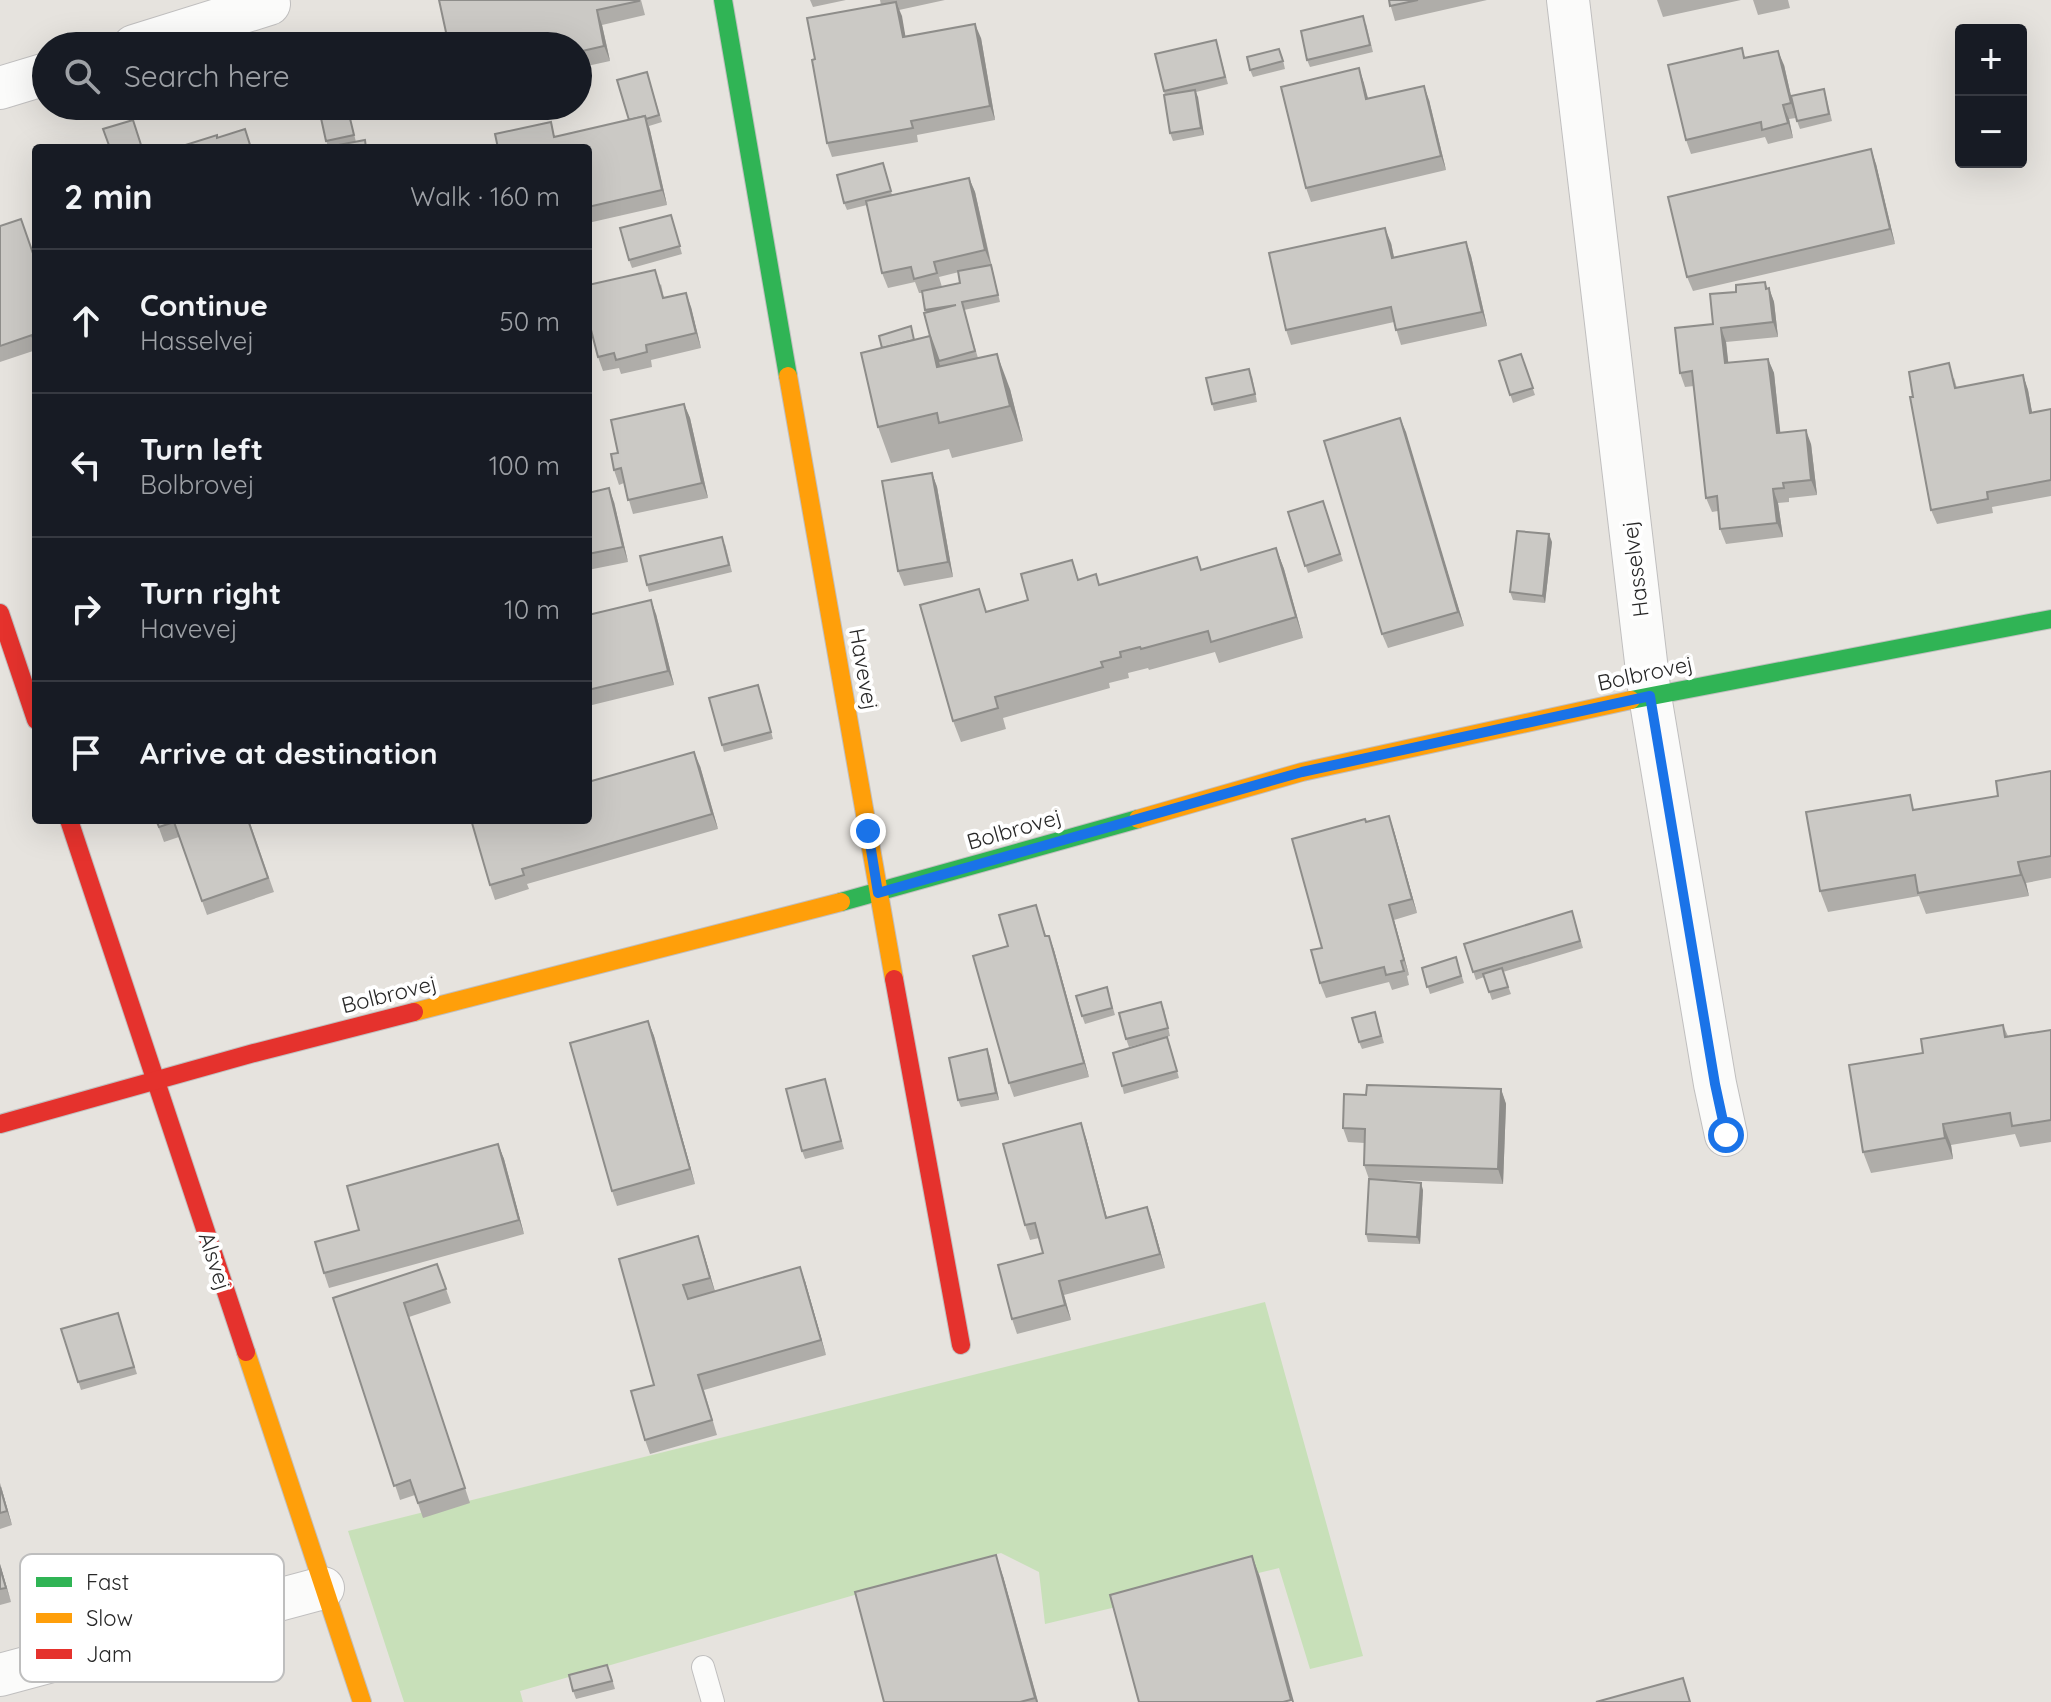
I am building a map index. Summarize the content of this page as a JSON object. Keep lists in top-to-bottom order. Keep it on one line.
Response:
{"streets":{"street":["Hasselvej","Havevej","Bolbrovej","Alsvej"]},"crossings":[["Hasselvej","Bolbrovej"],["Havevej","Bolbrovej"],["Bolbrovej","Alsvej"]],"legend":["Fast","Slow","Jam"],"page":{"map_buttons":["+","−"],"search":"Search here","heading":["2 min","Walk · 160 m"],"list":[["Continue","Hasselvej","50 m"],["Turn left","Bolbrovej","100 m"],["Turn right","Havevej","10 m"],"Arrive at destination"]}}
